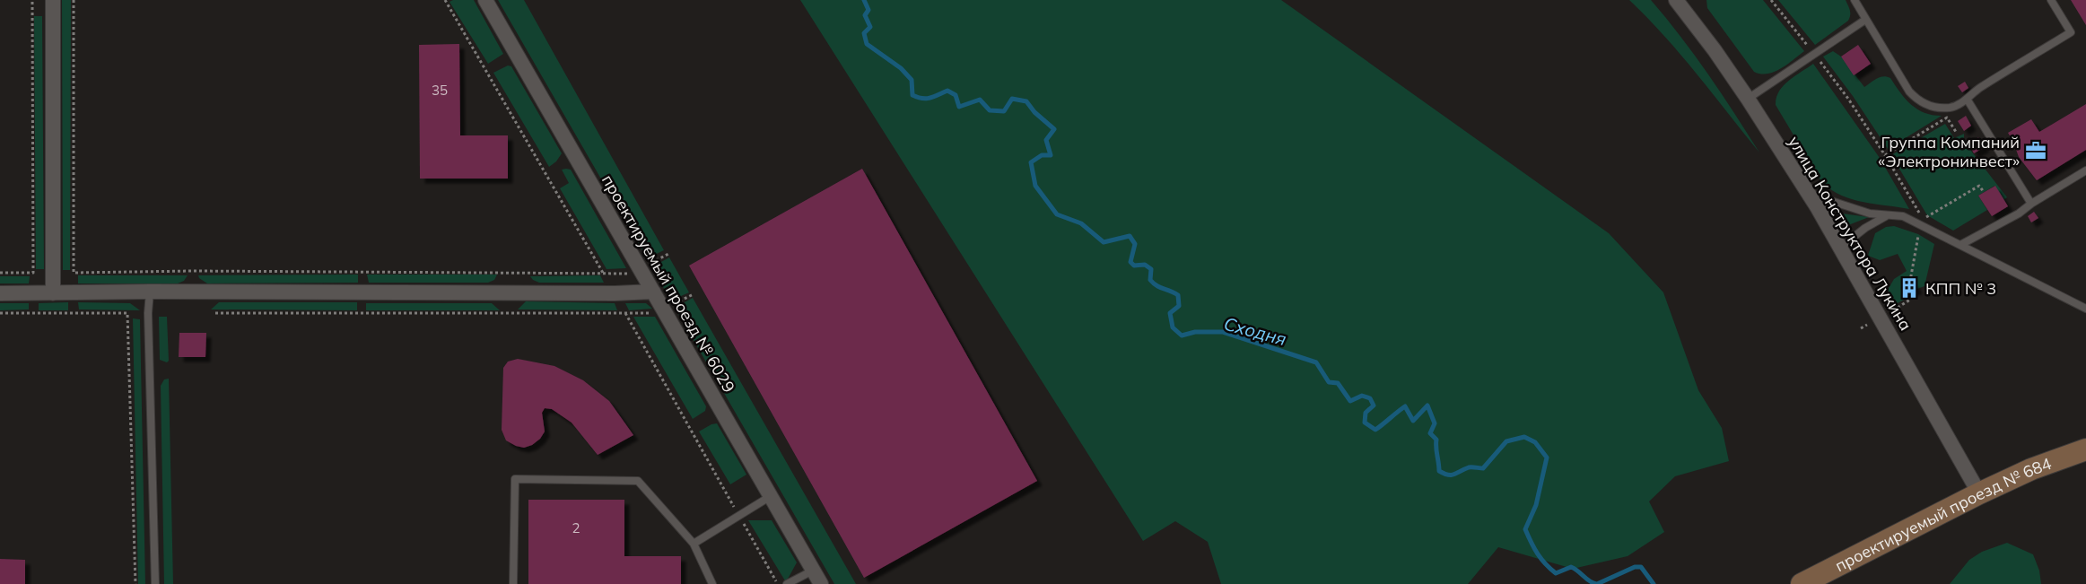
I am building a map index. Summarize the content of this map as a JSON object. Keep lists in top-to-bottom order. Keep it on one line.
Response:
{"streets":{"street":["улица Конструктора Лукина","проектируемый проезд № 6029","проектируемый проезд № 684"]},"crossings":[["улица Конструктора Лукина","проектируемый проезд № 684"]],"water":["Сходня"],"places":{"office":["Группа Компаний «Электронинвест»"],"building":["КПП № 3"]},"house_numbers":["35","2"]}
